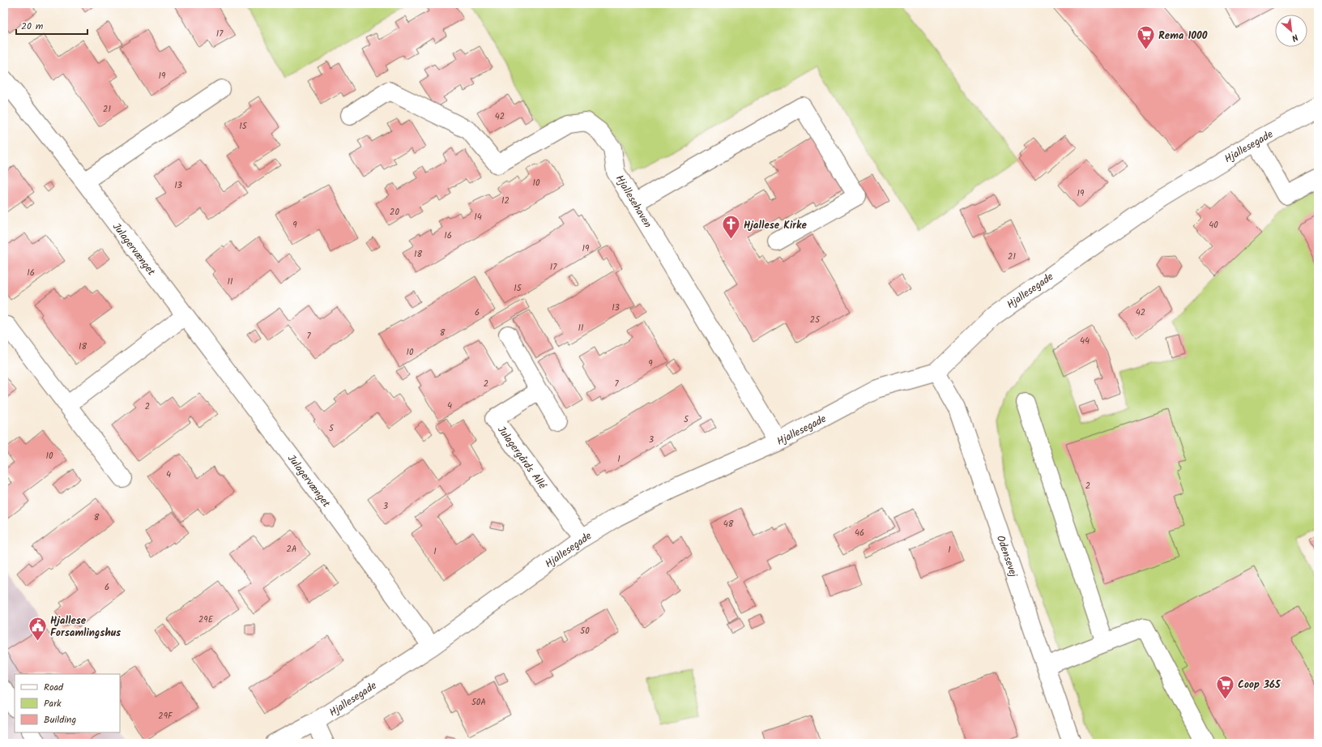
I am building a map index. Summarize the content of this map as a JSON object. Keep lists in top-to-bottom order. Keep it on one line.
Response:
{"streets":{"street":["Hjallesegade","Hjallesehaven","Julagervænget","Julagergårds Allé","Odensevej"]},"crossings":[["Hjallesegade","Hjallesehaven"],["Hjallesegade","Julagervænget"],["Hjallesegade","Julagergårds Allé"],["Hjallesegade","Odensevej"]],"places":{"supermarket":["Rema 1000","Coop 365"],"church":["Hjallese Kirke"],"public building":["Hjallese Forsamlingshus"]},"house_numbers":["17","19","21","42","15","10","13","19","12","20","14","9","40","16","19","18","21","17","16","11","15","13","6","42","25","11","8","7","44","18","10","9","2","7","4","2","5","5","3","10","1","4","2","3","8","48","46","2A","1","1","6","29E","50","50A","29F"],"legend":["Road","Park","Building"],"scale_bar":"20 m","north":"bottom right"}
